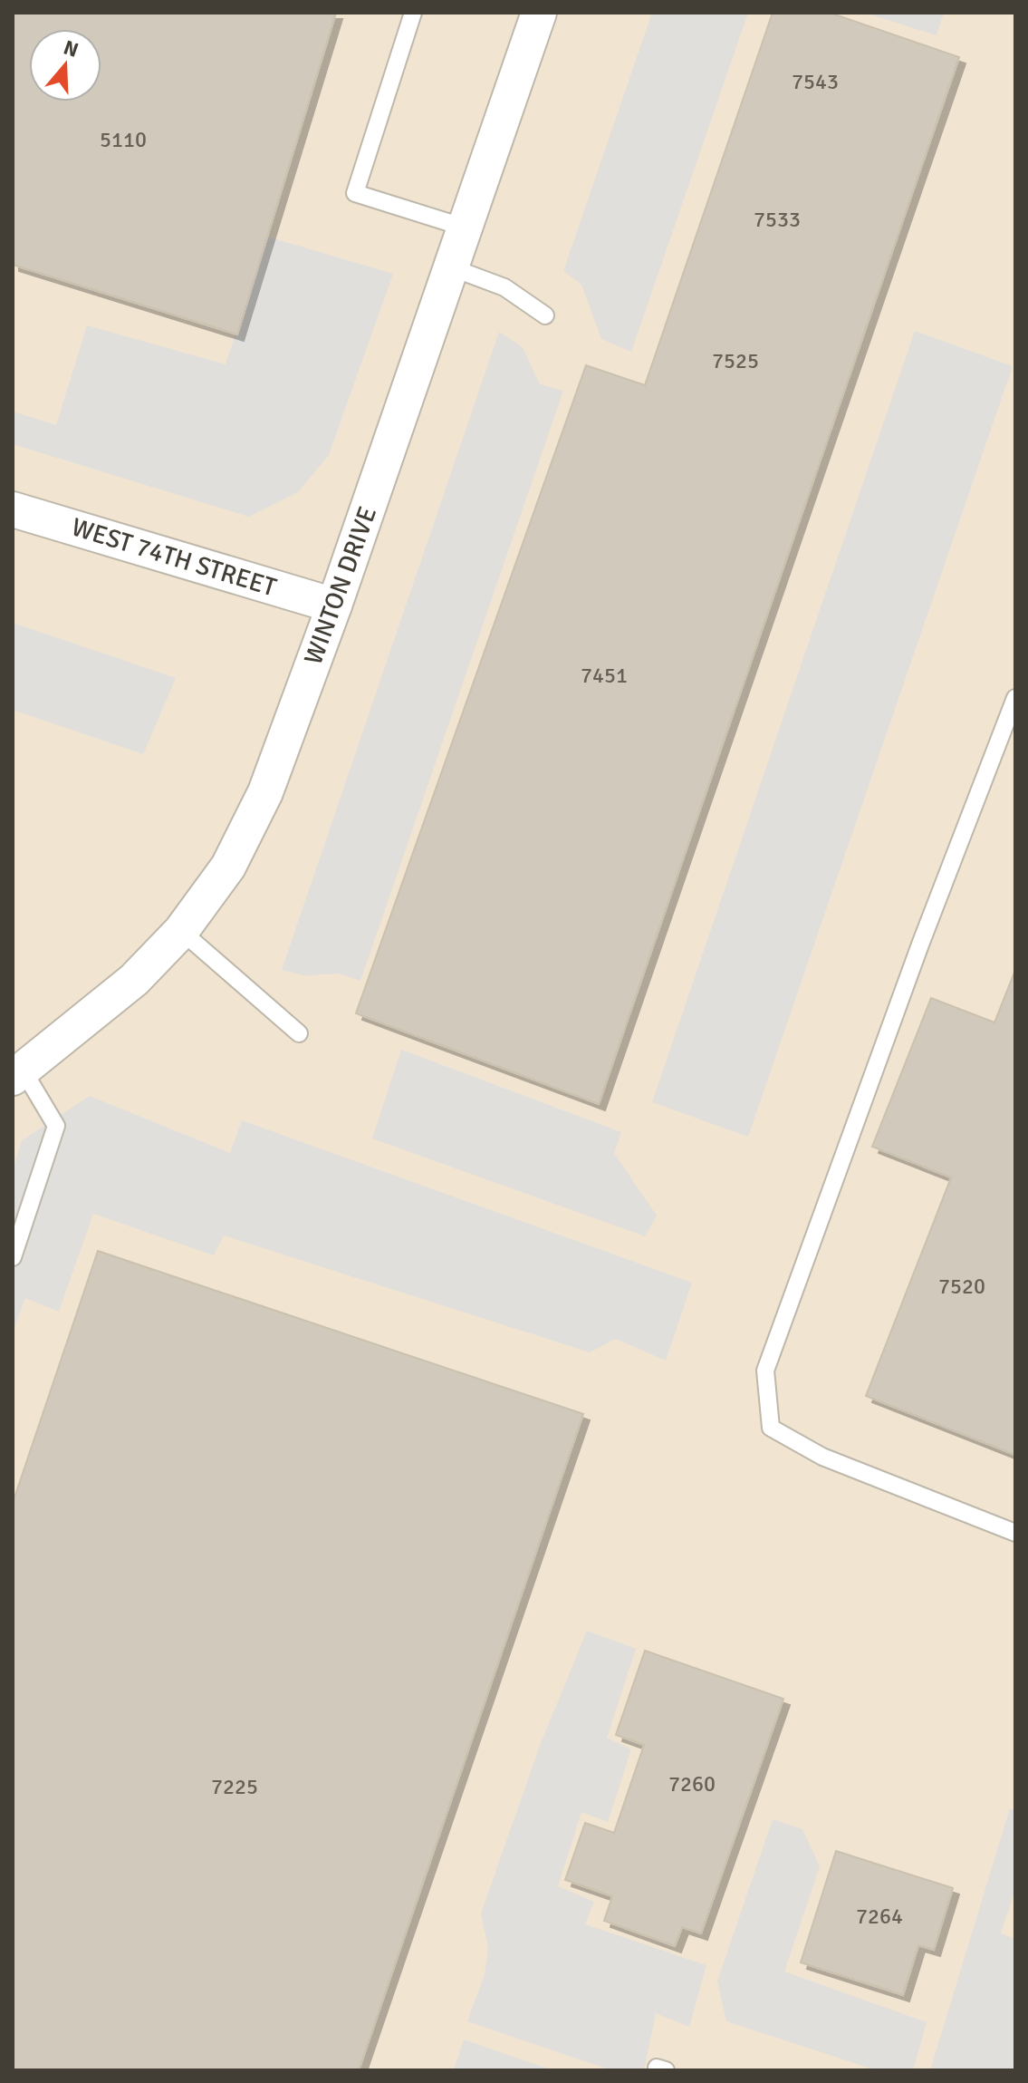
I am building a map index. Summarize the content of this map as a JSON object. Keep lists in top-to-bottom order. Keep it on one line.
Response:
{"streets":{"street":["WEST 74TH STREET","WINTON DRIVE"]},"crossings":[["WEST 74TH STREET","WINTON DRIVE"]],"house_numbers":["7543","5110","7533","7525","7451","7520","7260","7225","7264"],"north":"top"}
